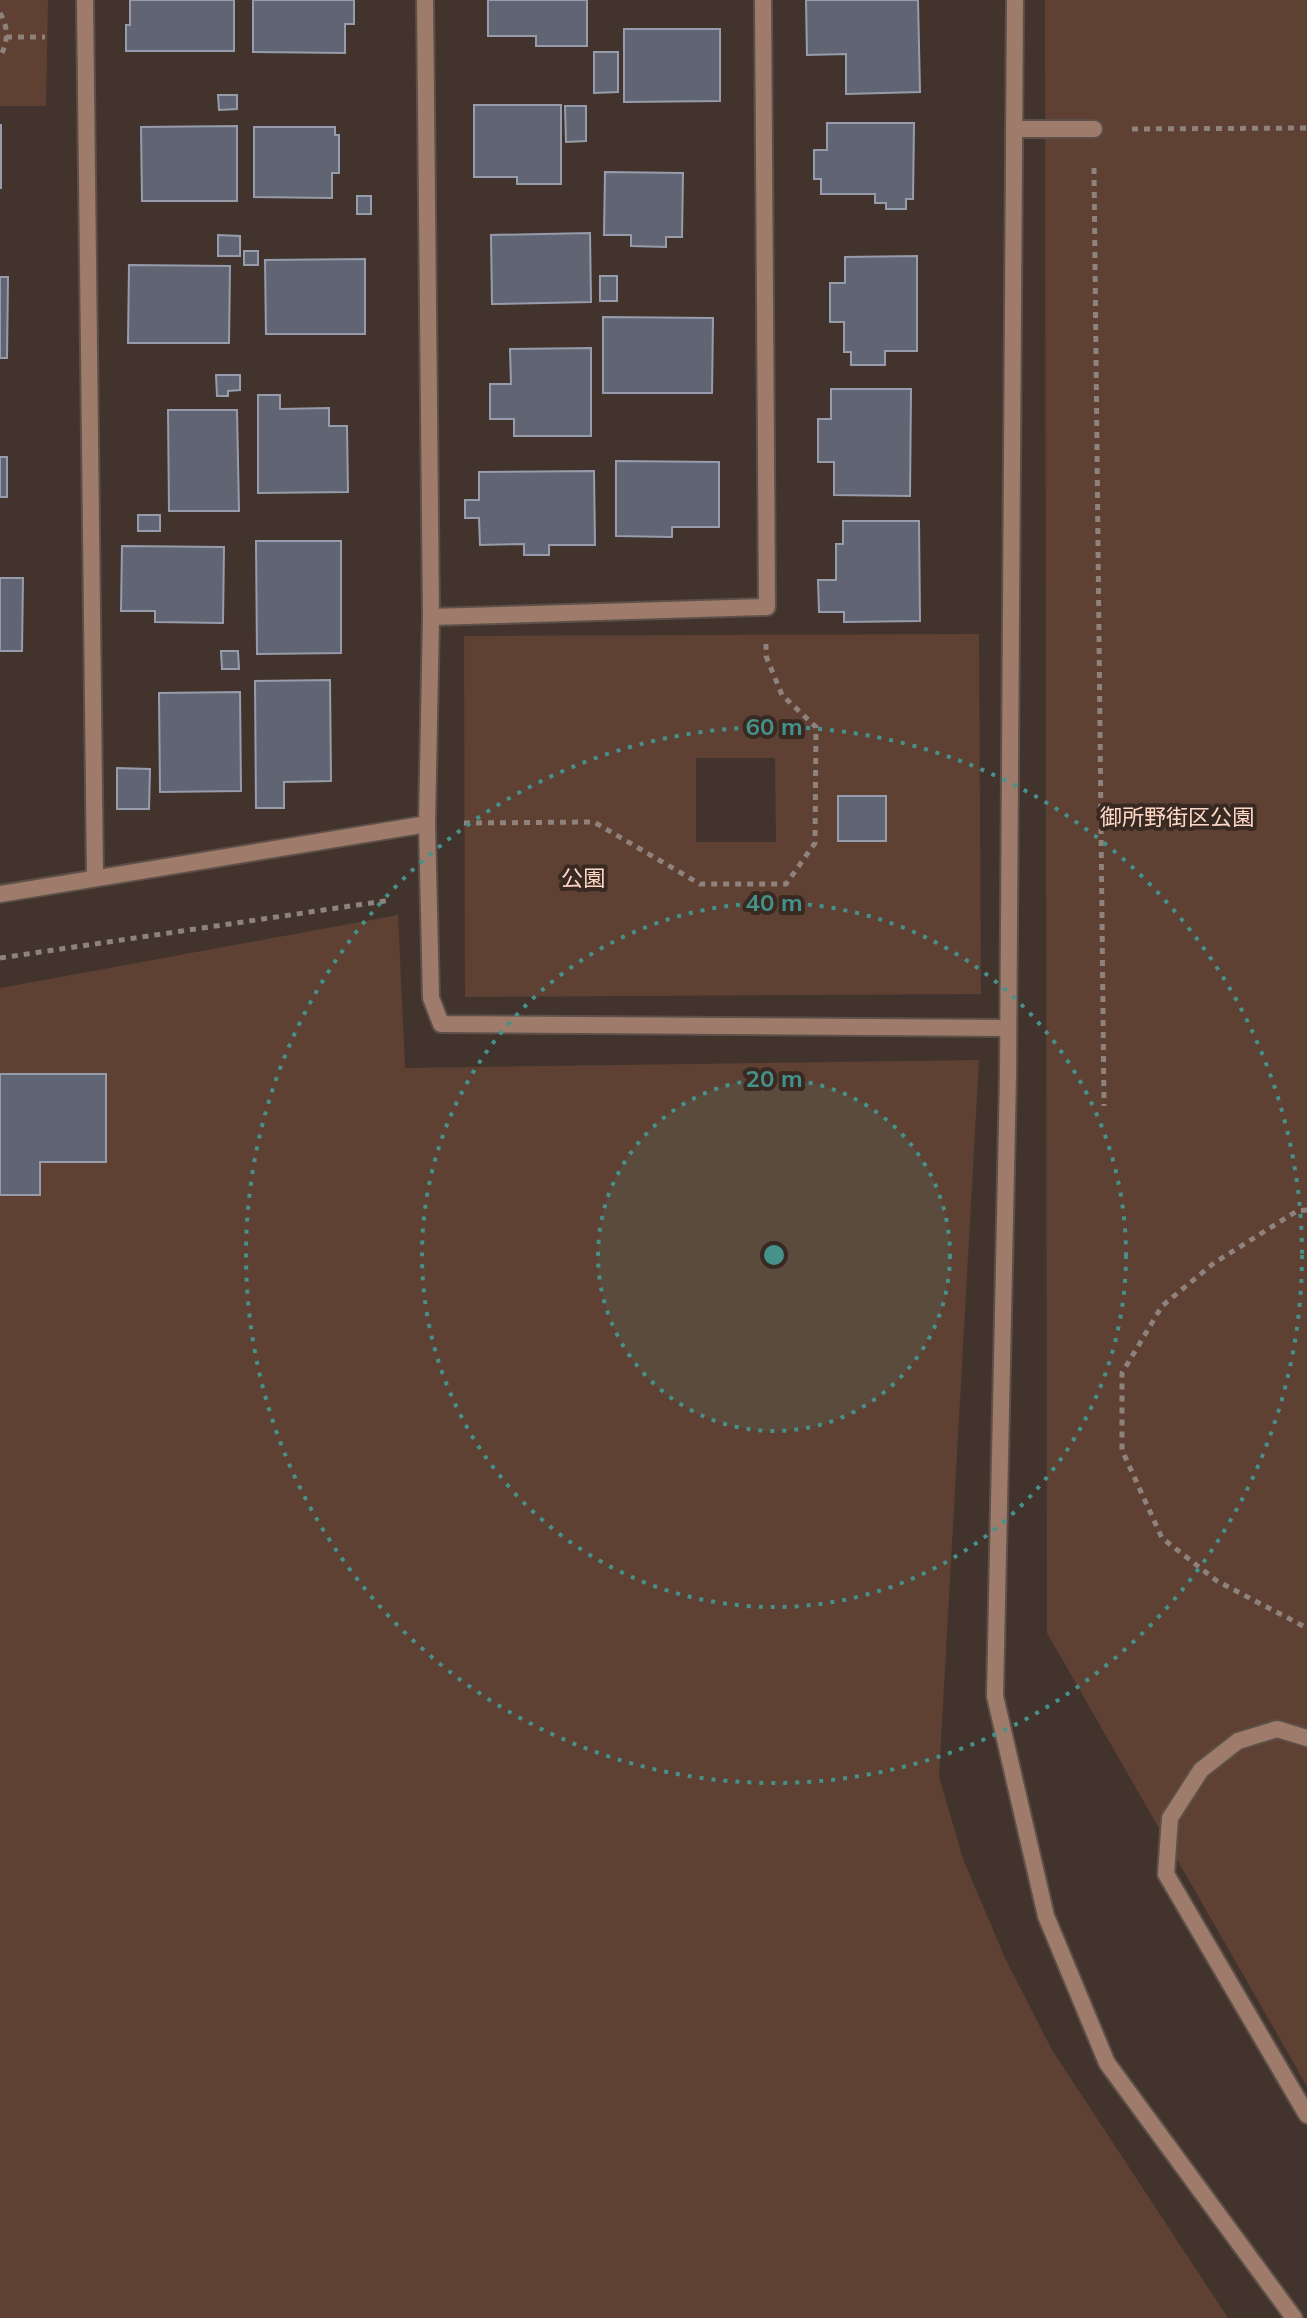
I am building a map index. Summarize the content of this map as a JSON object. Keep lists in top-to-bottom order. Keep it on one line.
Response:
{"parks":["御所野街区公園","公園"],"rings":["60 m","40 m","20 m"]}
